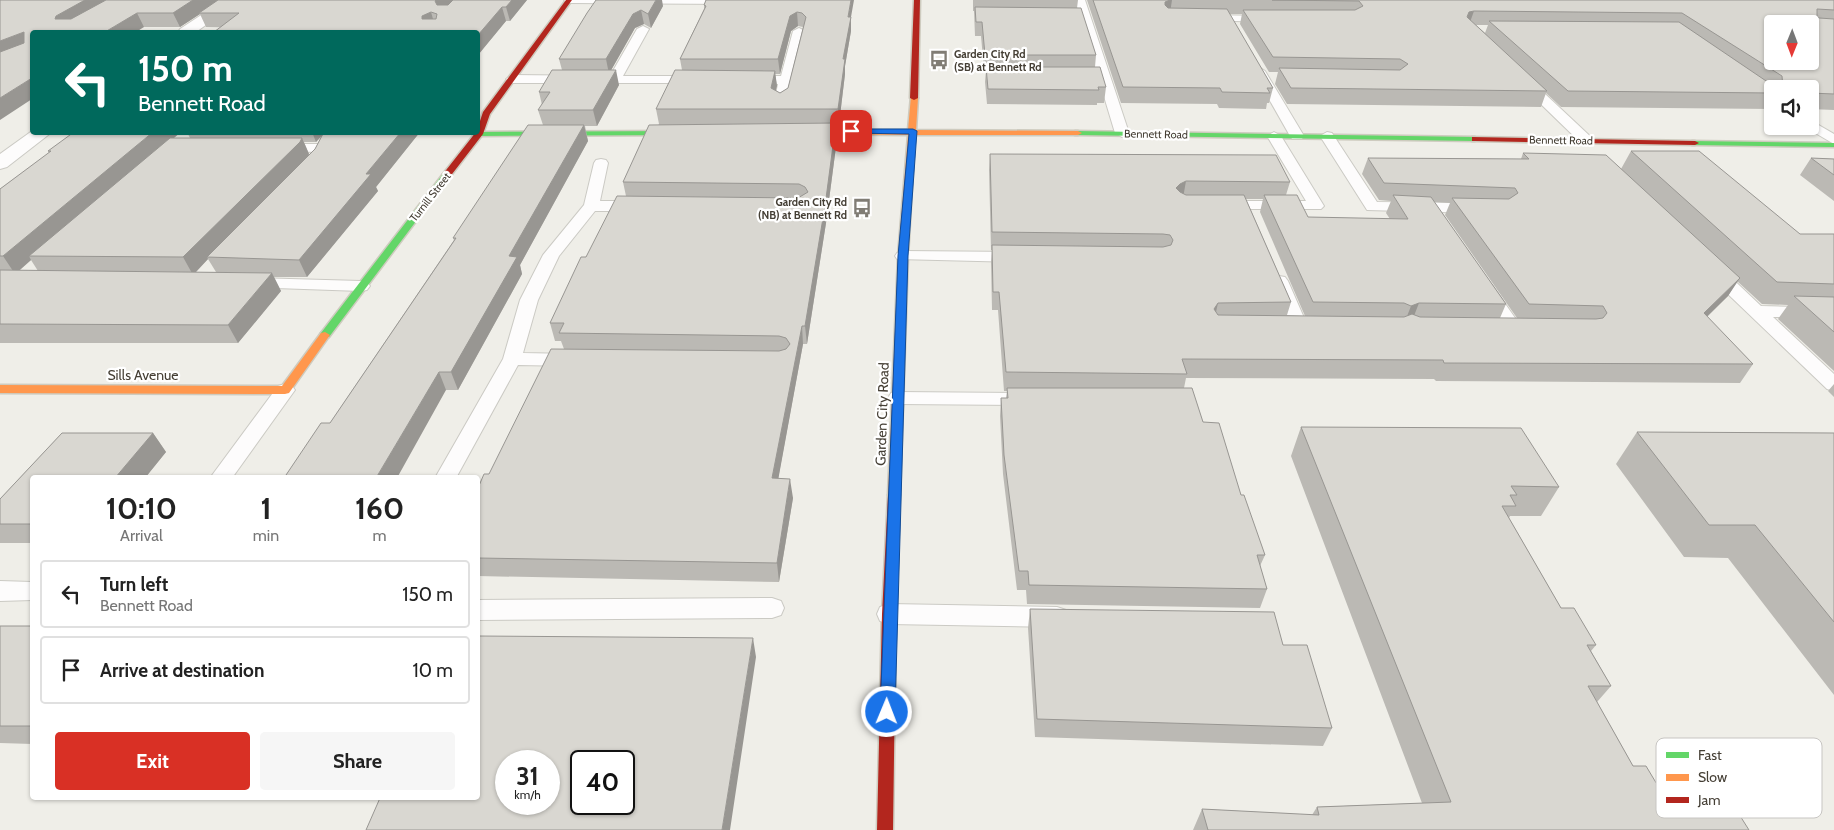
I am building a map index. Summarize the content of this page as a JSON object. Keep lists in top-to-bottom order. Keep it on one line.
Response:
{"streets":{"street":["Bennett Road","Turnill Street","Sills Avenue","Garden City Road"]},"crossings":[["Bennett Road","Garden City Road"],["Turnill Street","Sills Avenue"]],"places":{"bus stop":["Garden City Rd (SB) at Bennett Rd","Garden City Rd (NB) at Bennett Rd"]},"legend":["Fast","Slow","Jam"],"north":"bottom","page":{"turn":["150 m","Bennett Road"],"eta":["10:10","Arrival","1","min","160","m"],"list":[{"name":"Turn left","note":"Bennett Road","value":"150 m"},{"name":"Arrive at destination","value":"10 m"}],"buttons":["Exit","Share"],"speed":"31 km/h","limit":"40"}}
